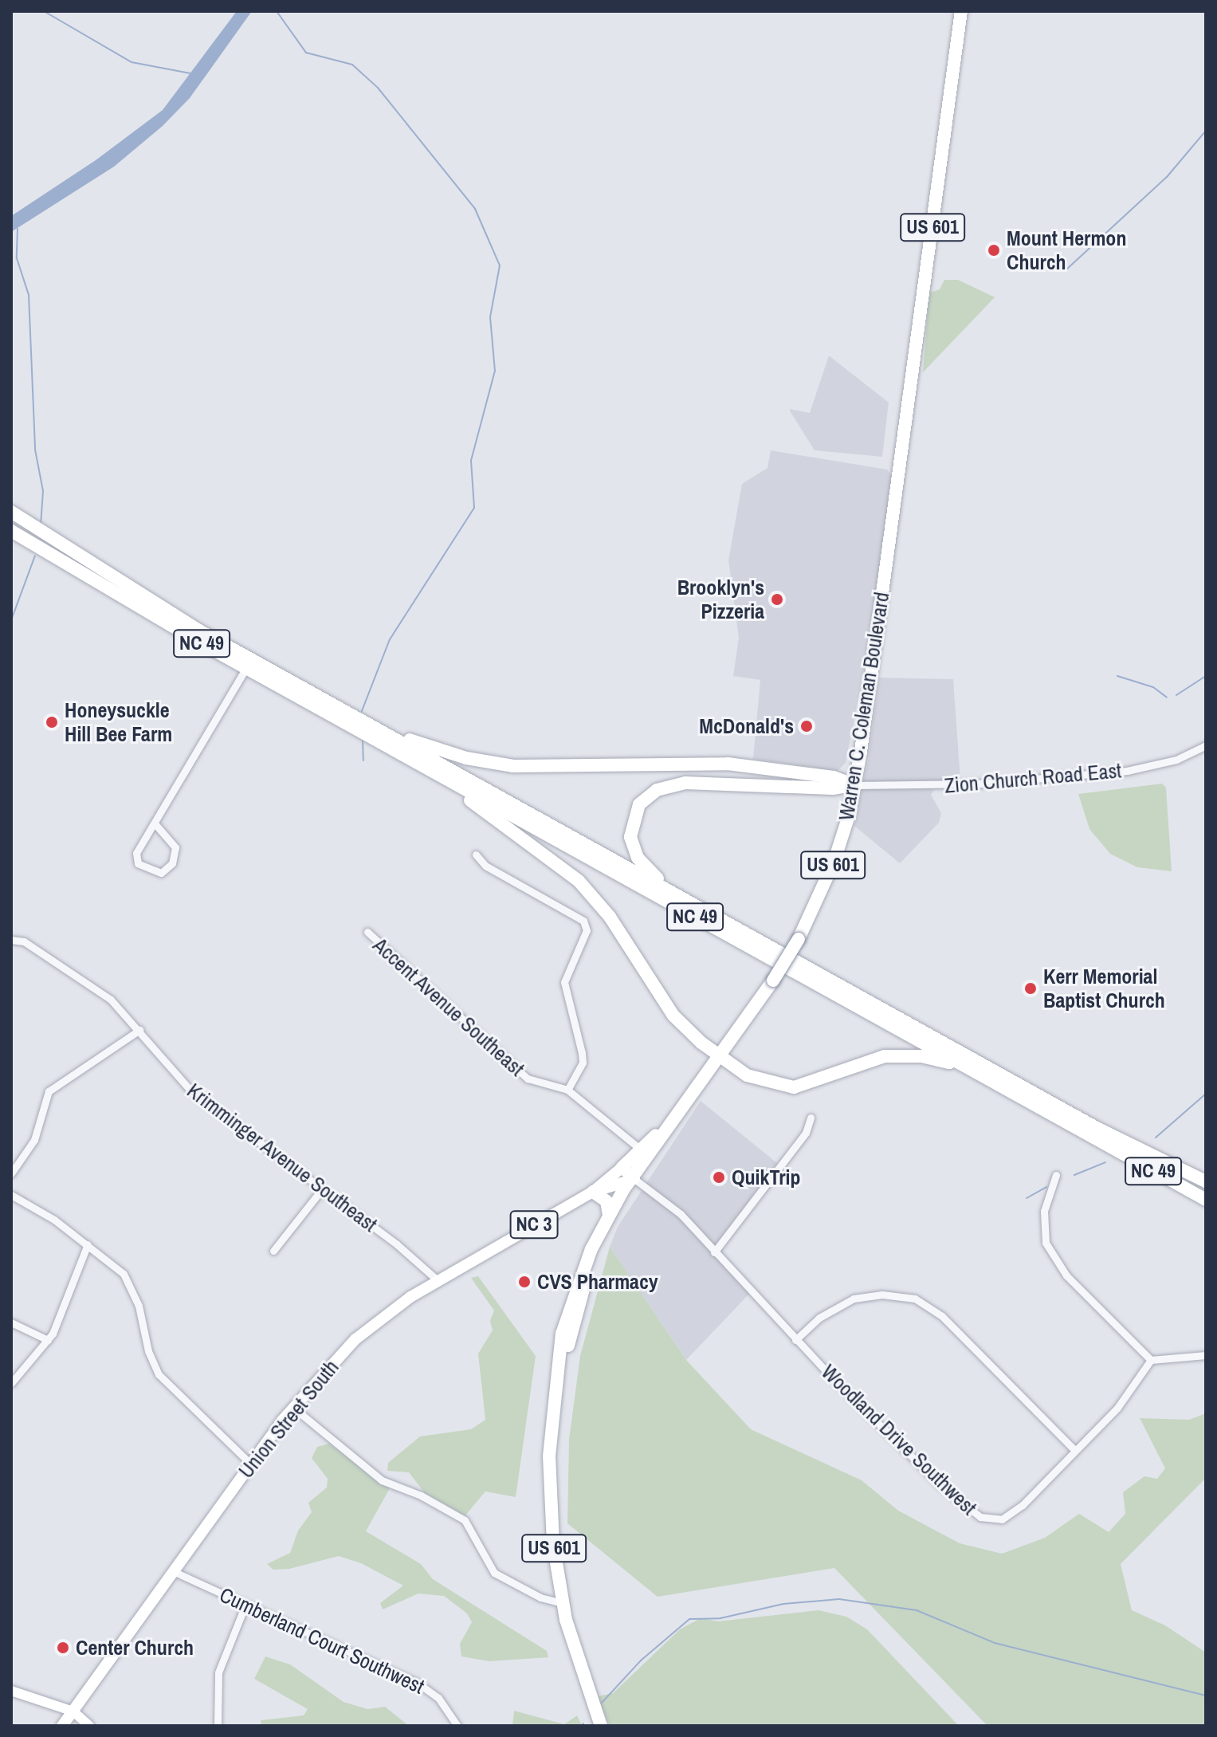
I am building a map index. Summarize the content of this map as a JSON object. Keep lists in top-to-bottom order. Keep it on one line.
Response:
{"streets":{"highway":["US 601","NC 49","Warren C. Coleman Boulevard"],"main road":["NC 3","Union Street South"],"street":["Zion Church Road East","Accent Avenue Southeast","Krimminger Avenue Southeast","Woodland Drive Southwest","Cumberland Court Southwest"]},"crossings":[["Warren C. Coleman Boulevard","Zion Church Road East"],["Warren C. Coleman Boulevard","Union Street South"],["Warren C. Coleman Boulevard","Woodland Drive Southwest"],["Krimminger Avenue Southeast","Union Street South"],["NC 3","Union Street South"],["Union Street South","Woodland Drive Southwest"],["Union Street South","Cumberland Court Southwest"]],"places":["Mount Hermon Church","Brooklyn's Pizzeria","Honeysuckle Hill Bee Farm","McDonald's","Kerr Memorial Baptist Church","QuikTrip","CVS Pharmacy","Center Church"]}
